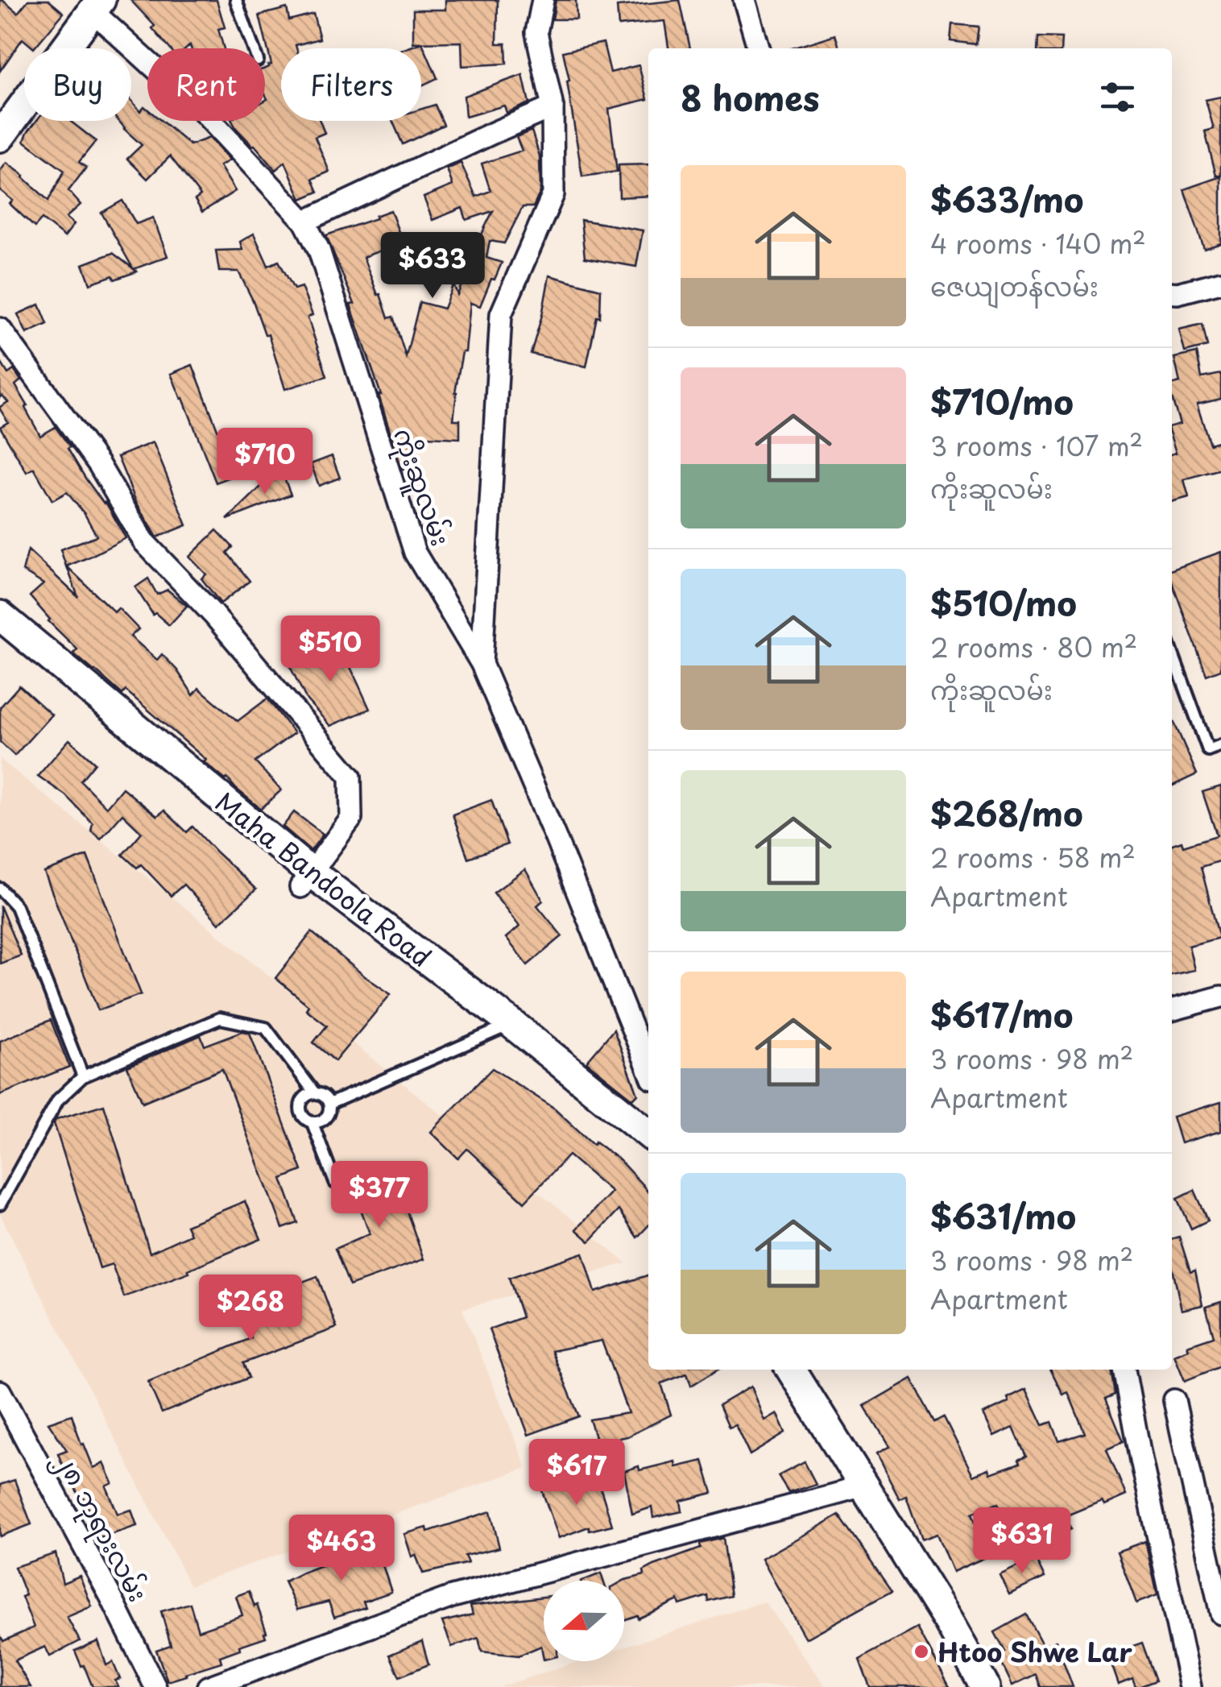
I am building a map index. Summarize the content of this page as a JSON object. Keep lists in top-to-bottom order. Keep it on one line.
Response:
{"streets":{"main road":["Maha Bandoola Road"],"street":["ကိုးဆူလမ်း","၂၈ ဘုရားလမ်း"]},"places":["Htoo Shwe Lar"],"north":"left","page":{"chip":["Buy","Rent","Filters"],"heading":"8 homes","list":[{"name":"$633/mo","note":"4 rooms · 140 m² · ဇေယျတန်လမ်း"},{"name":"$710/mo","note":"3 rooms · 107 m² · ကိုးဆူလမ်း"},{"name":"$510/mo","note":"2 rooms · 80 m² · ကိုးဆူလမ်း"},{"name":"$268/mo","note":"2 rooms · 58 m² · Apartment"},{"name":"$617/mo","note":"3 rooms · 98 m² · Apartment"},{"name":"$631/mo","note":"3 rooms · 98 m² · Apartment"}],"price":["$633","$710","$510","$377","$268","$617","$631","$463"]}}
